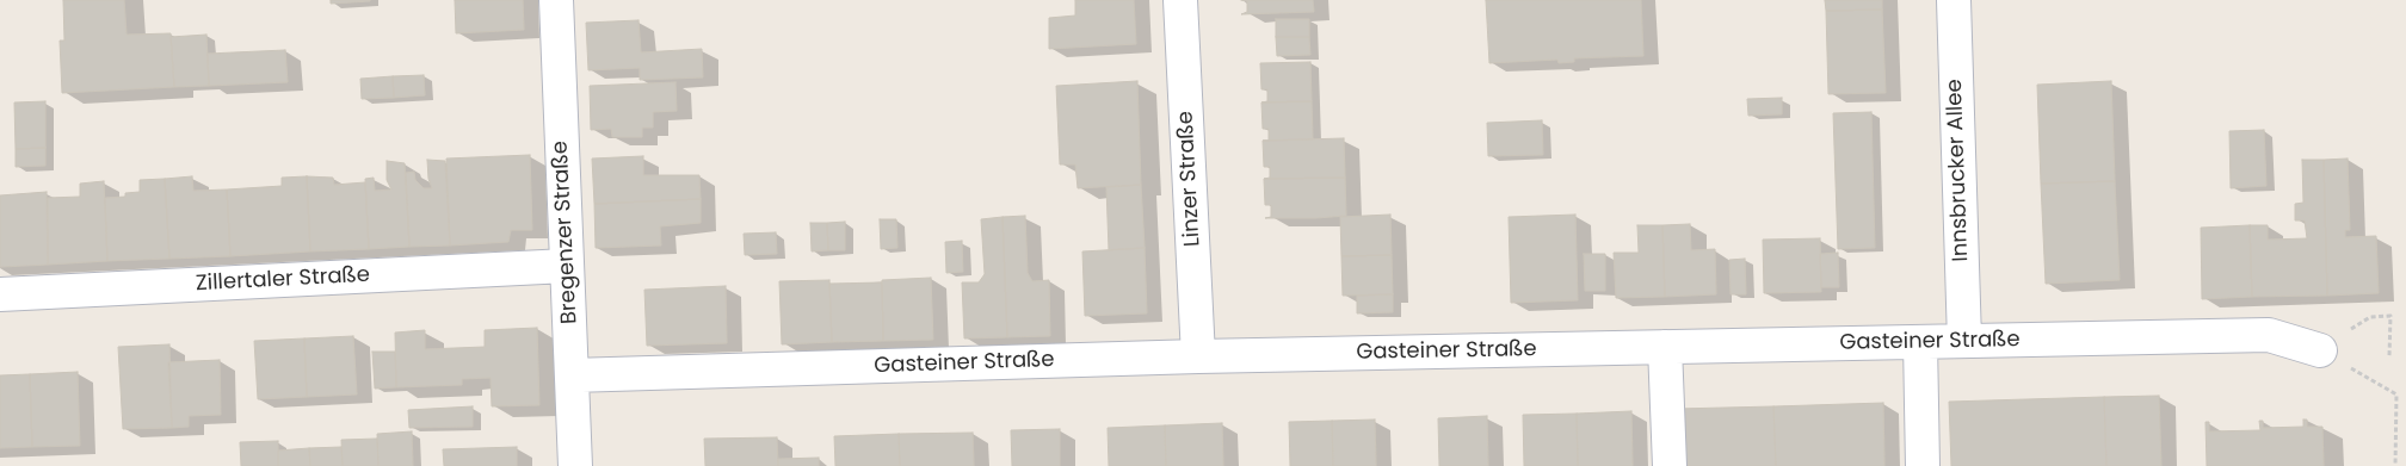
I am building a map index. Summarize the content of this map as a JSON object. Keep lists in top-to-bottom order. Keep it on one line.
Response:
{"streets":{"street":["Innsbrucker Allee","Linzer Straße","Bregenzer Straße","Zillertaler Straße","Gasteiner Straße"]},"crossings":[["Innsbrucker Allee","Gasteiner Straße"],["Linzer Straße","Gasteiner Straße"],["Bregenzer Straße","Zillertaler Straße"],["Bregenzer Straße","Gasteiner Straße"]]}
